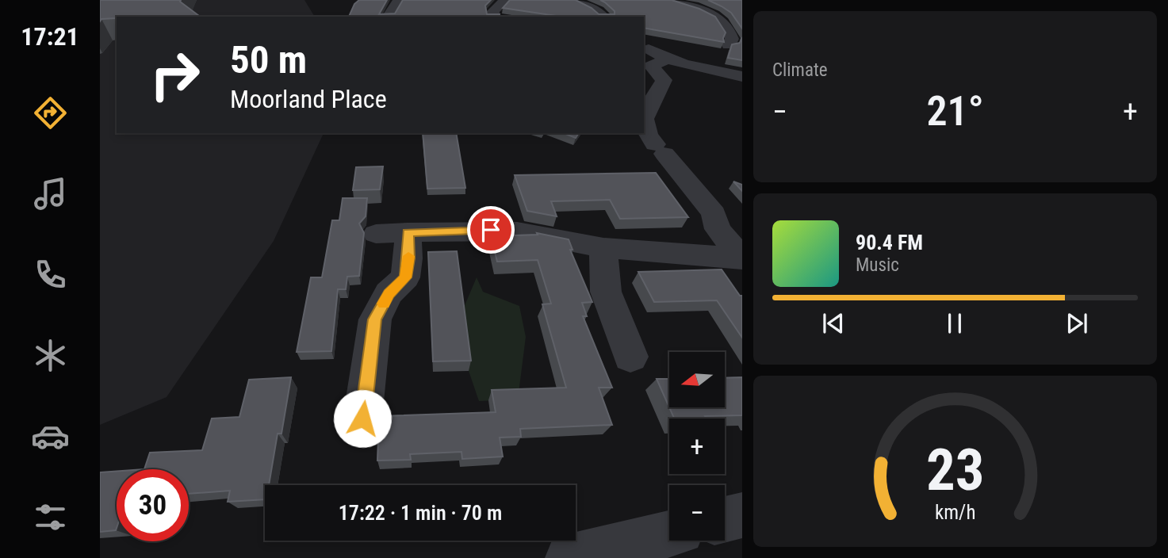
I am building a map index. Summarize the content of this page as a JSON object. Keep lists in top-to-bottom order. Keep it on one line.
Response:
{"north":"left","page":{"tabs":"17:21","tile":"Climate","turn":["50 m","Moorland Place"],"heat":["−","21°","+"],"song":["90.4 FM","Music"],"map_buttons":["+","−"],"limit":"30","trip":"17:22 · 1 min · 70 m","gauge":["23","km/h"]}}
